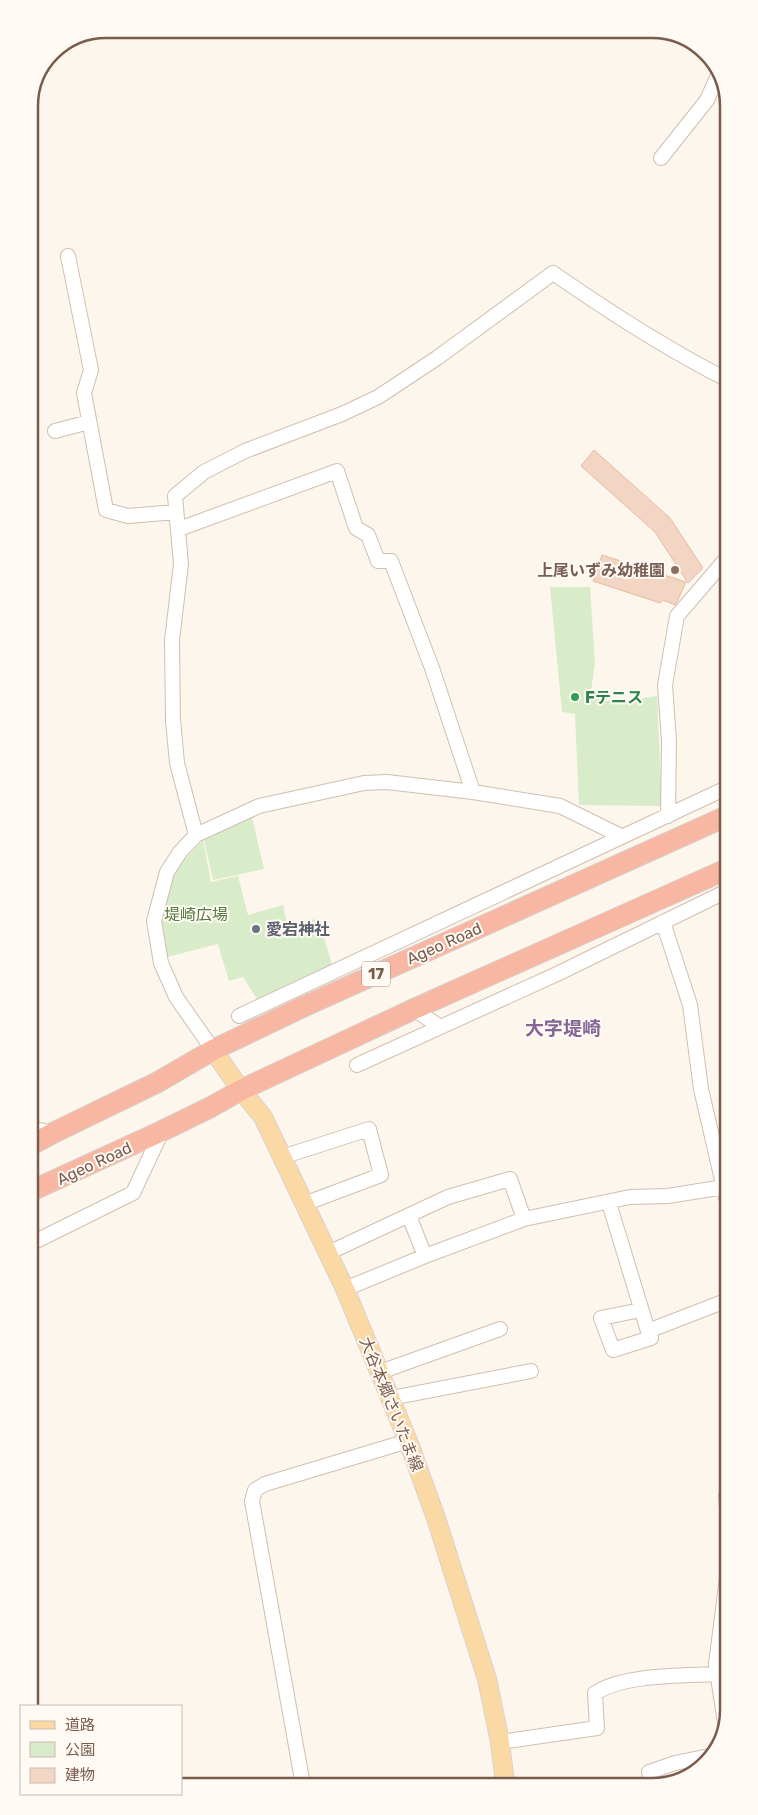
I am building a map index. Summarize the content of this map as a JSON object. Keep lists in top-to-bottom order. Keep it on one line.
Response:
{"streets":{"highway":["Ageo Road","17"],"main road":["大谷本郷さいたま線"]},"crossings":[["Ageo Road","大谷本郷さいたま線"]],"districts":["大字堤崎"],"parks":["堤崎広場"],"places":["上尾いずみ幼稚園","Fテニス","愛宕神社"],"legend":["道路","公園","建物"]}
